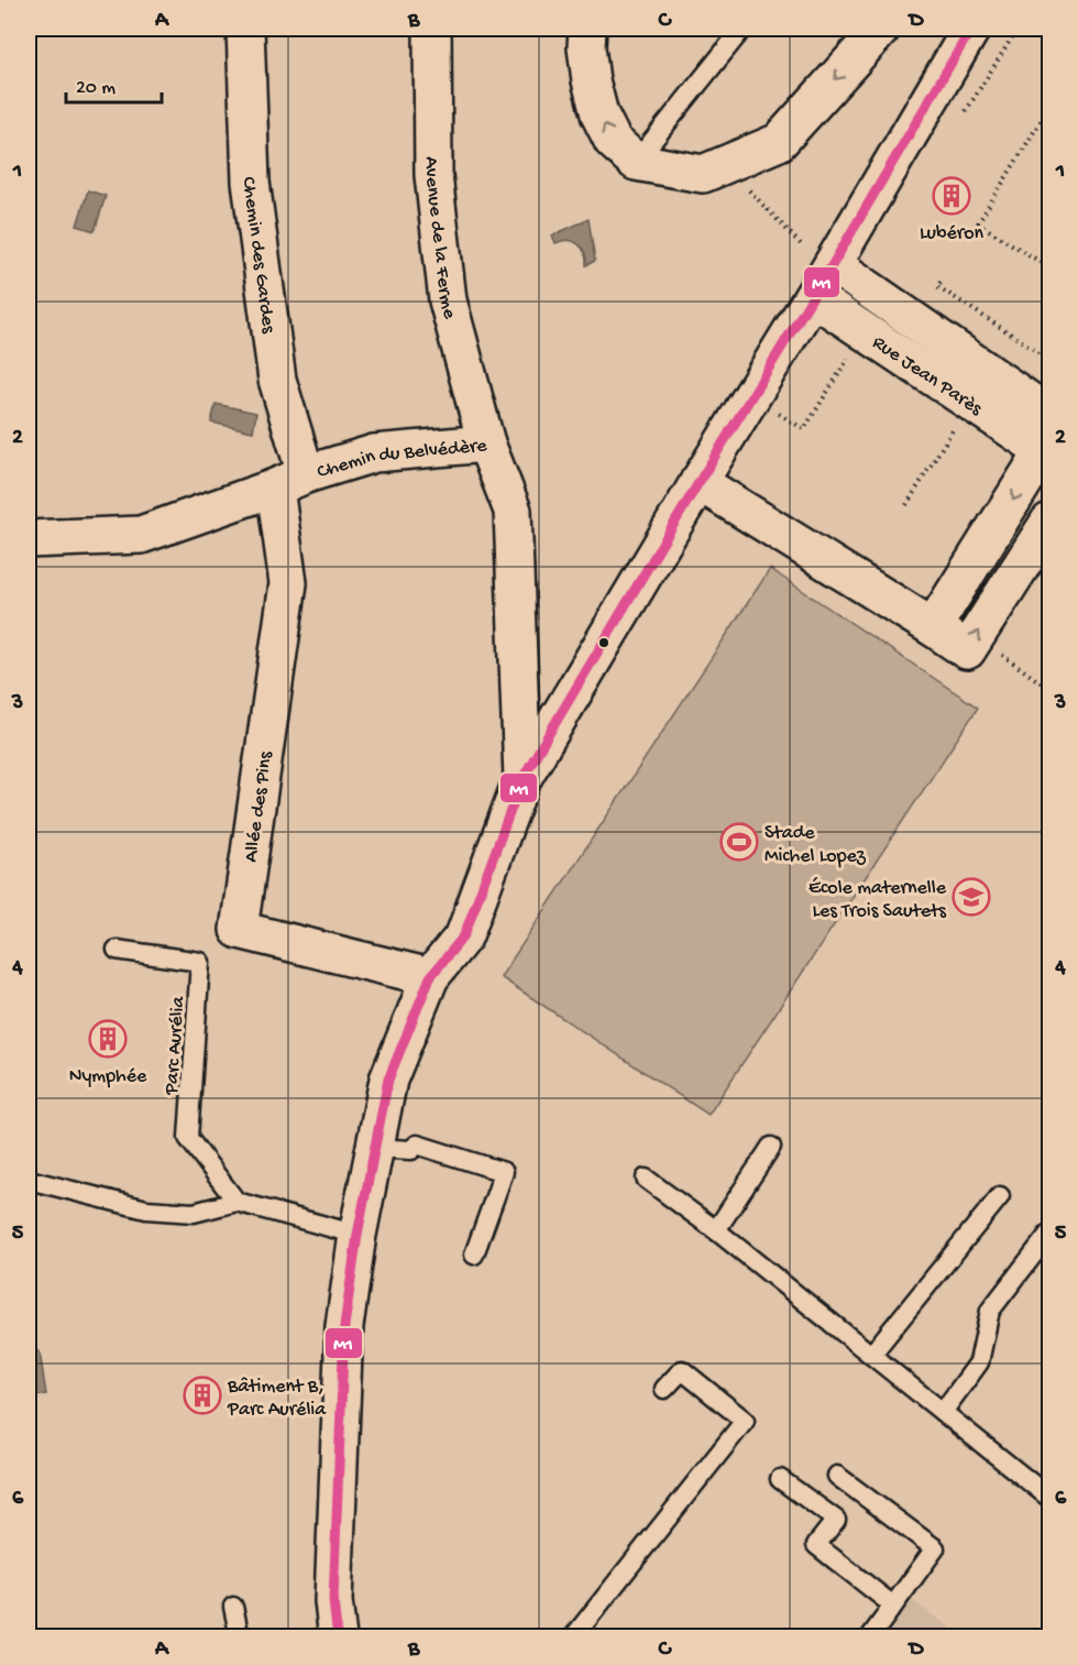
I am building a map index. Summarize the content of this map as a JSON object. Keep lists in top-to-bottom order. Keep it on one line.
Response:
{"streets":{"street":["Avenue de la Ferme","Chemin des Gardes","Rue Jean Parès","Chemin du Belvédère","Allée des Pins"],"lane":["Parc Aurélia"]},"crossings":[["Avenue de la Ferme","Chemin du Belvédère"],["Chemin des Gardes","Chemin du Belvédère"],["Chemin des Gardes","Allée des Pins"],["Chemin du Belvédère","Allée des Pins"]],"places":{"building":["Lubéron","Nymphée","Bâtiment B, Parc Aurélia"],"sports":["Stade Michel Lopez"],"school or university":["École maternelle Les Trois Sautets"]},"lines":["transit line M1"],"scale_bar":"20 m","grid":{"columns":["A","B","C","D"],"rows":["1","2","3","4","5","6"]}}
